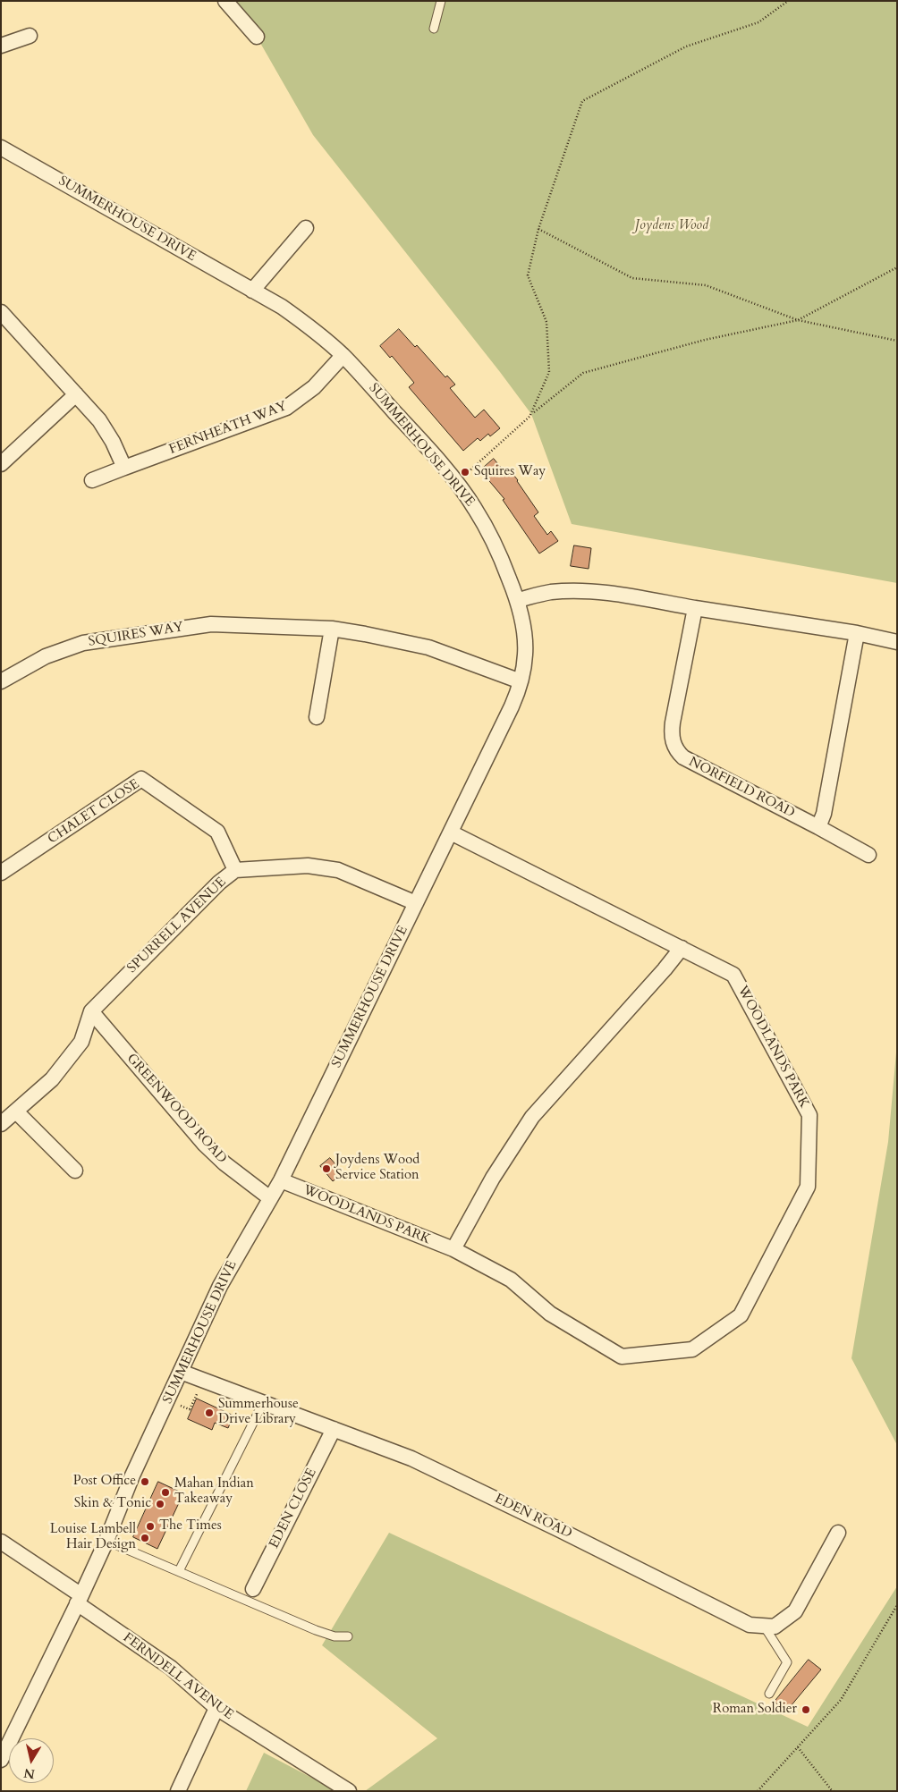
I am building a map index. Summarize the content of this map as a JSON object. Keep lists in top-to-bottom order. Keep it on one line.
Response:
{"streets":{"street":["SUMMERHOUSE DRIVE","FERNHEATH WAY","SQUIRES WAY","NORFIELD ROAD","CHALET CLOSE","SPURRELL AVENUE","WOODLANDS PARK","GREENWOOD ROAD","EDEN CLOSE","EDEN ROAD","FERNDELL AVENUE"]},"crossings":[["SUMMERHOUSE DRIVE","FERNHEATH WAY"],["SUMMERHOUSE DRIVE","SQUIRES WAY"],["SUMMERHOUSE DRIVE","SPURRELL AVENUE"],["SUMMERHOUSE DRIVE","WOODLANDS PARK"],["SUMMERHOUSE DRIVE","GREENWOOD ROAD"],["SUMMERHOUSE DRIVE","EDEN ROAD"],["SUMMERHOUSE DRIVE","FERNDELL AVENUE"],["CHALET CLOSE","SPURRELL AVENUE"],["SPURRELL AVENUE","GREENWOOD ROAD"],["EDEN CLOSE","EDEN ROAD"]],"parks":["Joydens Wood"],"places":["Squires Way","Joydens Wood Service Station","Summerhouse Drive Library","Post Office","Mahan Indian Takeaway","Skin & Tonic","The Times","Louise Lambell Hair Design","Roman Soldier"],"north":"bottom"}
